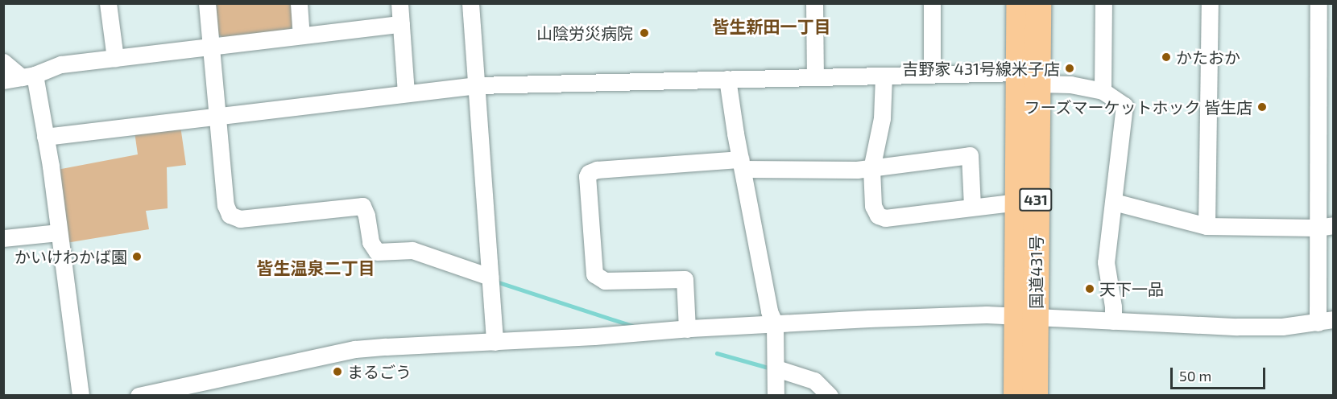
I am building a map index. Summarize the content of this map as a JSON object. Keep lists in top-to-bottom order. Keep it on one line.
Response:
{"streets":{"highway":["431","国道431号"]},"districts":["皆生新田一丁目","皆生温泉二丁目"],"places":["山陰労災病院","かたおか","吉野家 431号線米子店","フーズマーケットホック 皆生店","かいけわかば園","天下一品","まるごう"],"scale_bar":"50 m"}
